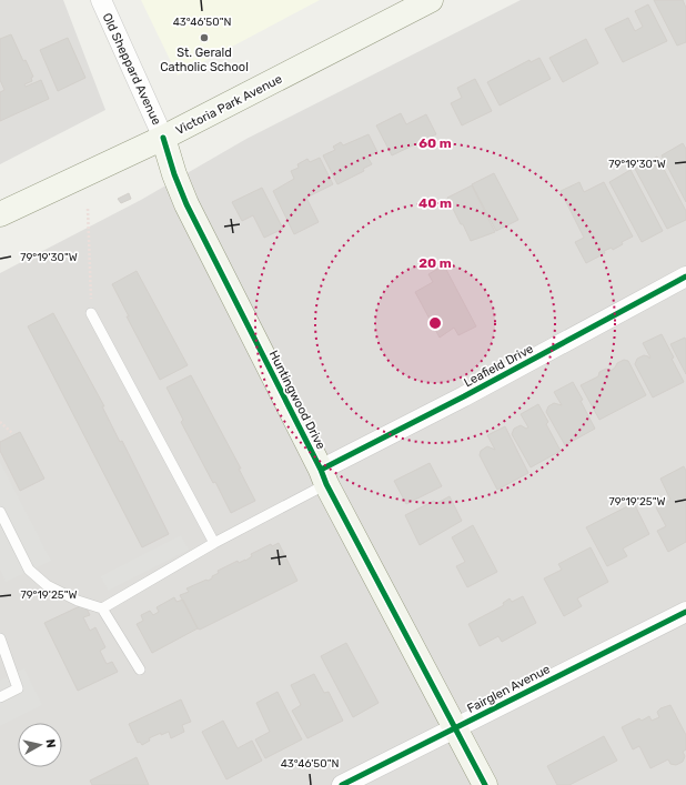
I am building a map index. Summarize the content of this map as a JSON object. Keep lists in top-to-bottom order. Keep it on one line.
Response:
{"streets":{"street":["Old Sheppard Avenue","Victoria Park Avenue","Leafield Drive","Huntingwood Drive","Fairglen Avenue"]},"crossings":[["Old Sheppard Avenue","Victoria Park Avenue"],["Old Sheppard Avenue","Huntingwood Drive"],["Victoria Park Avenue","Huntingwood Drive"],["Leafield Drive","Huntingwood Drive"],["Huntingwood Drive","Fairglen Avenue"]],"places":["St. Gerald Catholic School"],"north":"right","coordinates":["43°46'50\"N","79°19'30\"W","79°19'25\"W"],"rings":["60 m","40 m","20 m"]}
